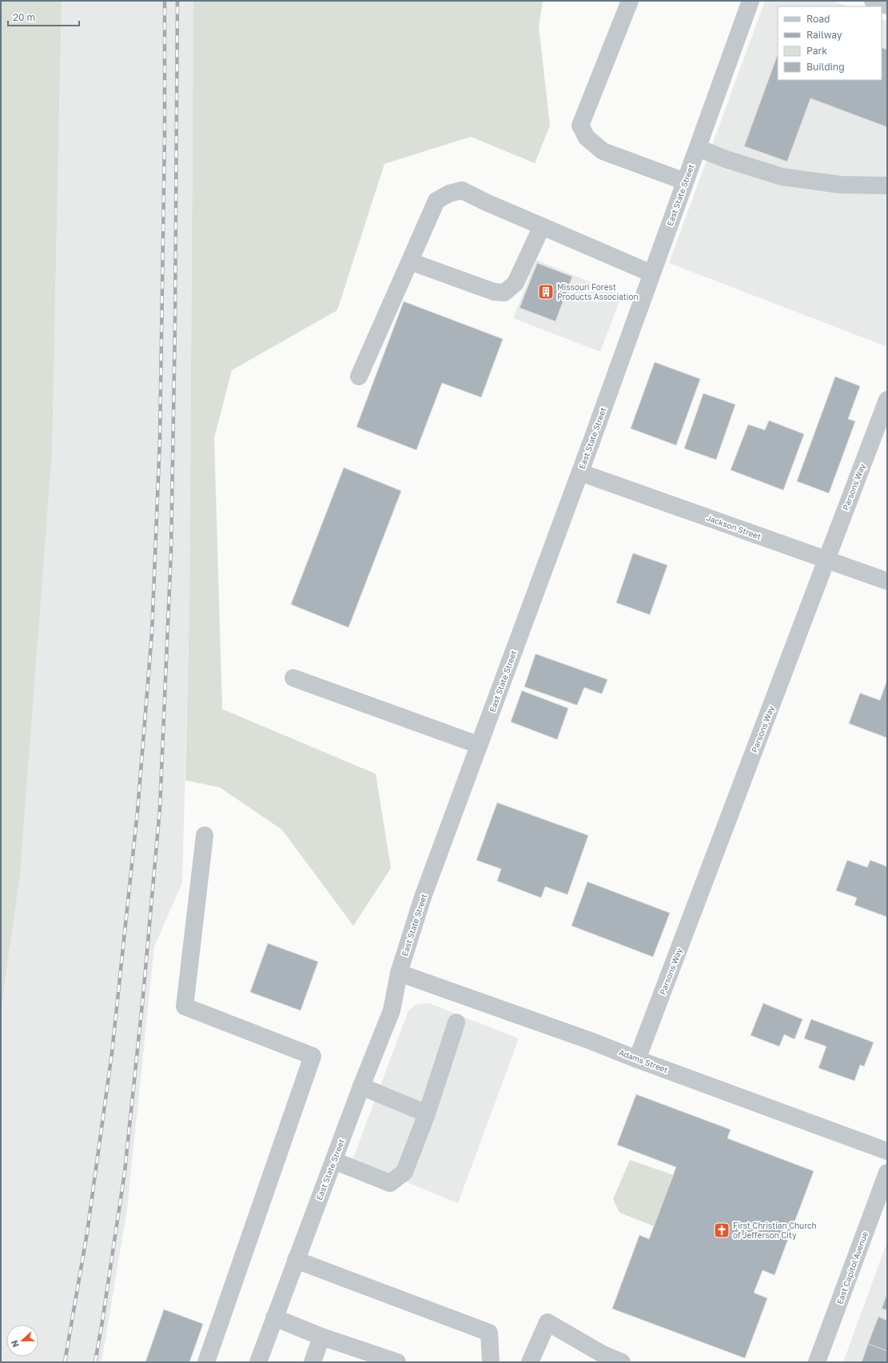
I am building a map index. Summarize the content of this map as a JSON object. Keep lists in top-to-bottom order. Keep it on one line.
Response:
{"streets":{"street":["East State Street","Parsons Way","Jackson Street","Adams Street","East Capitol Avenue"]},"crossings":[["East State Street","Jackson Street"],["East State Street","Adams Street"],["Parsons Way","Jackson Street"],["Parsons Way","Adams Street"]],"places":{"building":["Missouri Forest Products Association"],"church":["First Christian Church of Jefferson City"]},"legend":["Road","Railway","Park","Building"],"scale_bar":"20 m","north":"left"}
